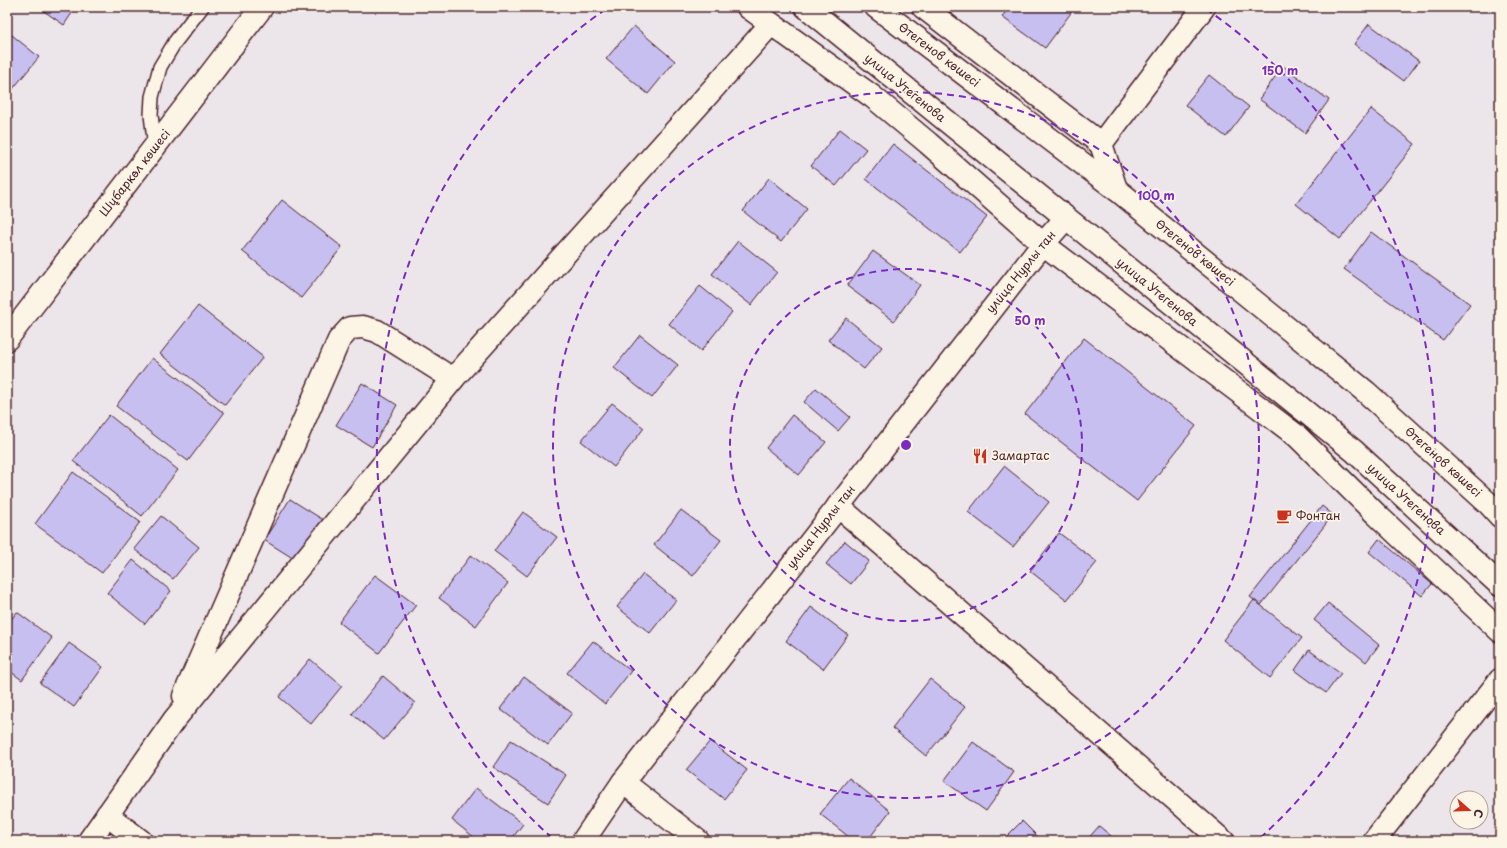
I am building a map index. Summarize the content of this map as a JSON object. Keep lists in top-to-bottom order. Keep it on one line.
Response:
{"streets":{"street":["Өтегенов көшесі","улица Утегенова","Шұбаркөл көшесі","улица Нурлы тан"]},"crossings":[["улица Утегенова","улица Нурлы тан"]],"places":{"restaurant":["Замартас"],"cafe":["Фонтан"]},"north":"right","rings":["150 m","100 m","50 m"]}
